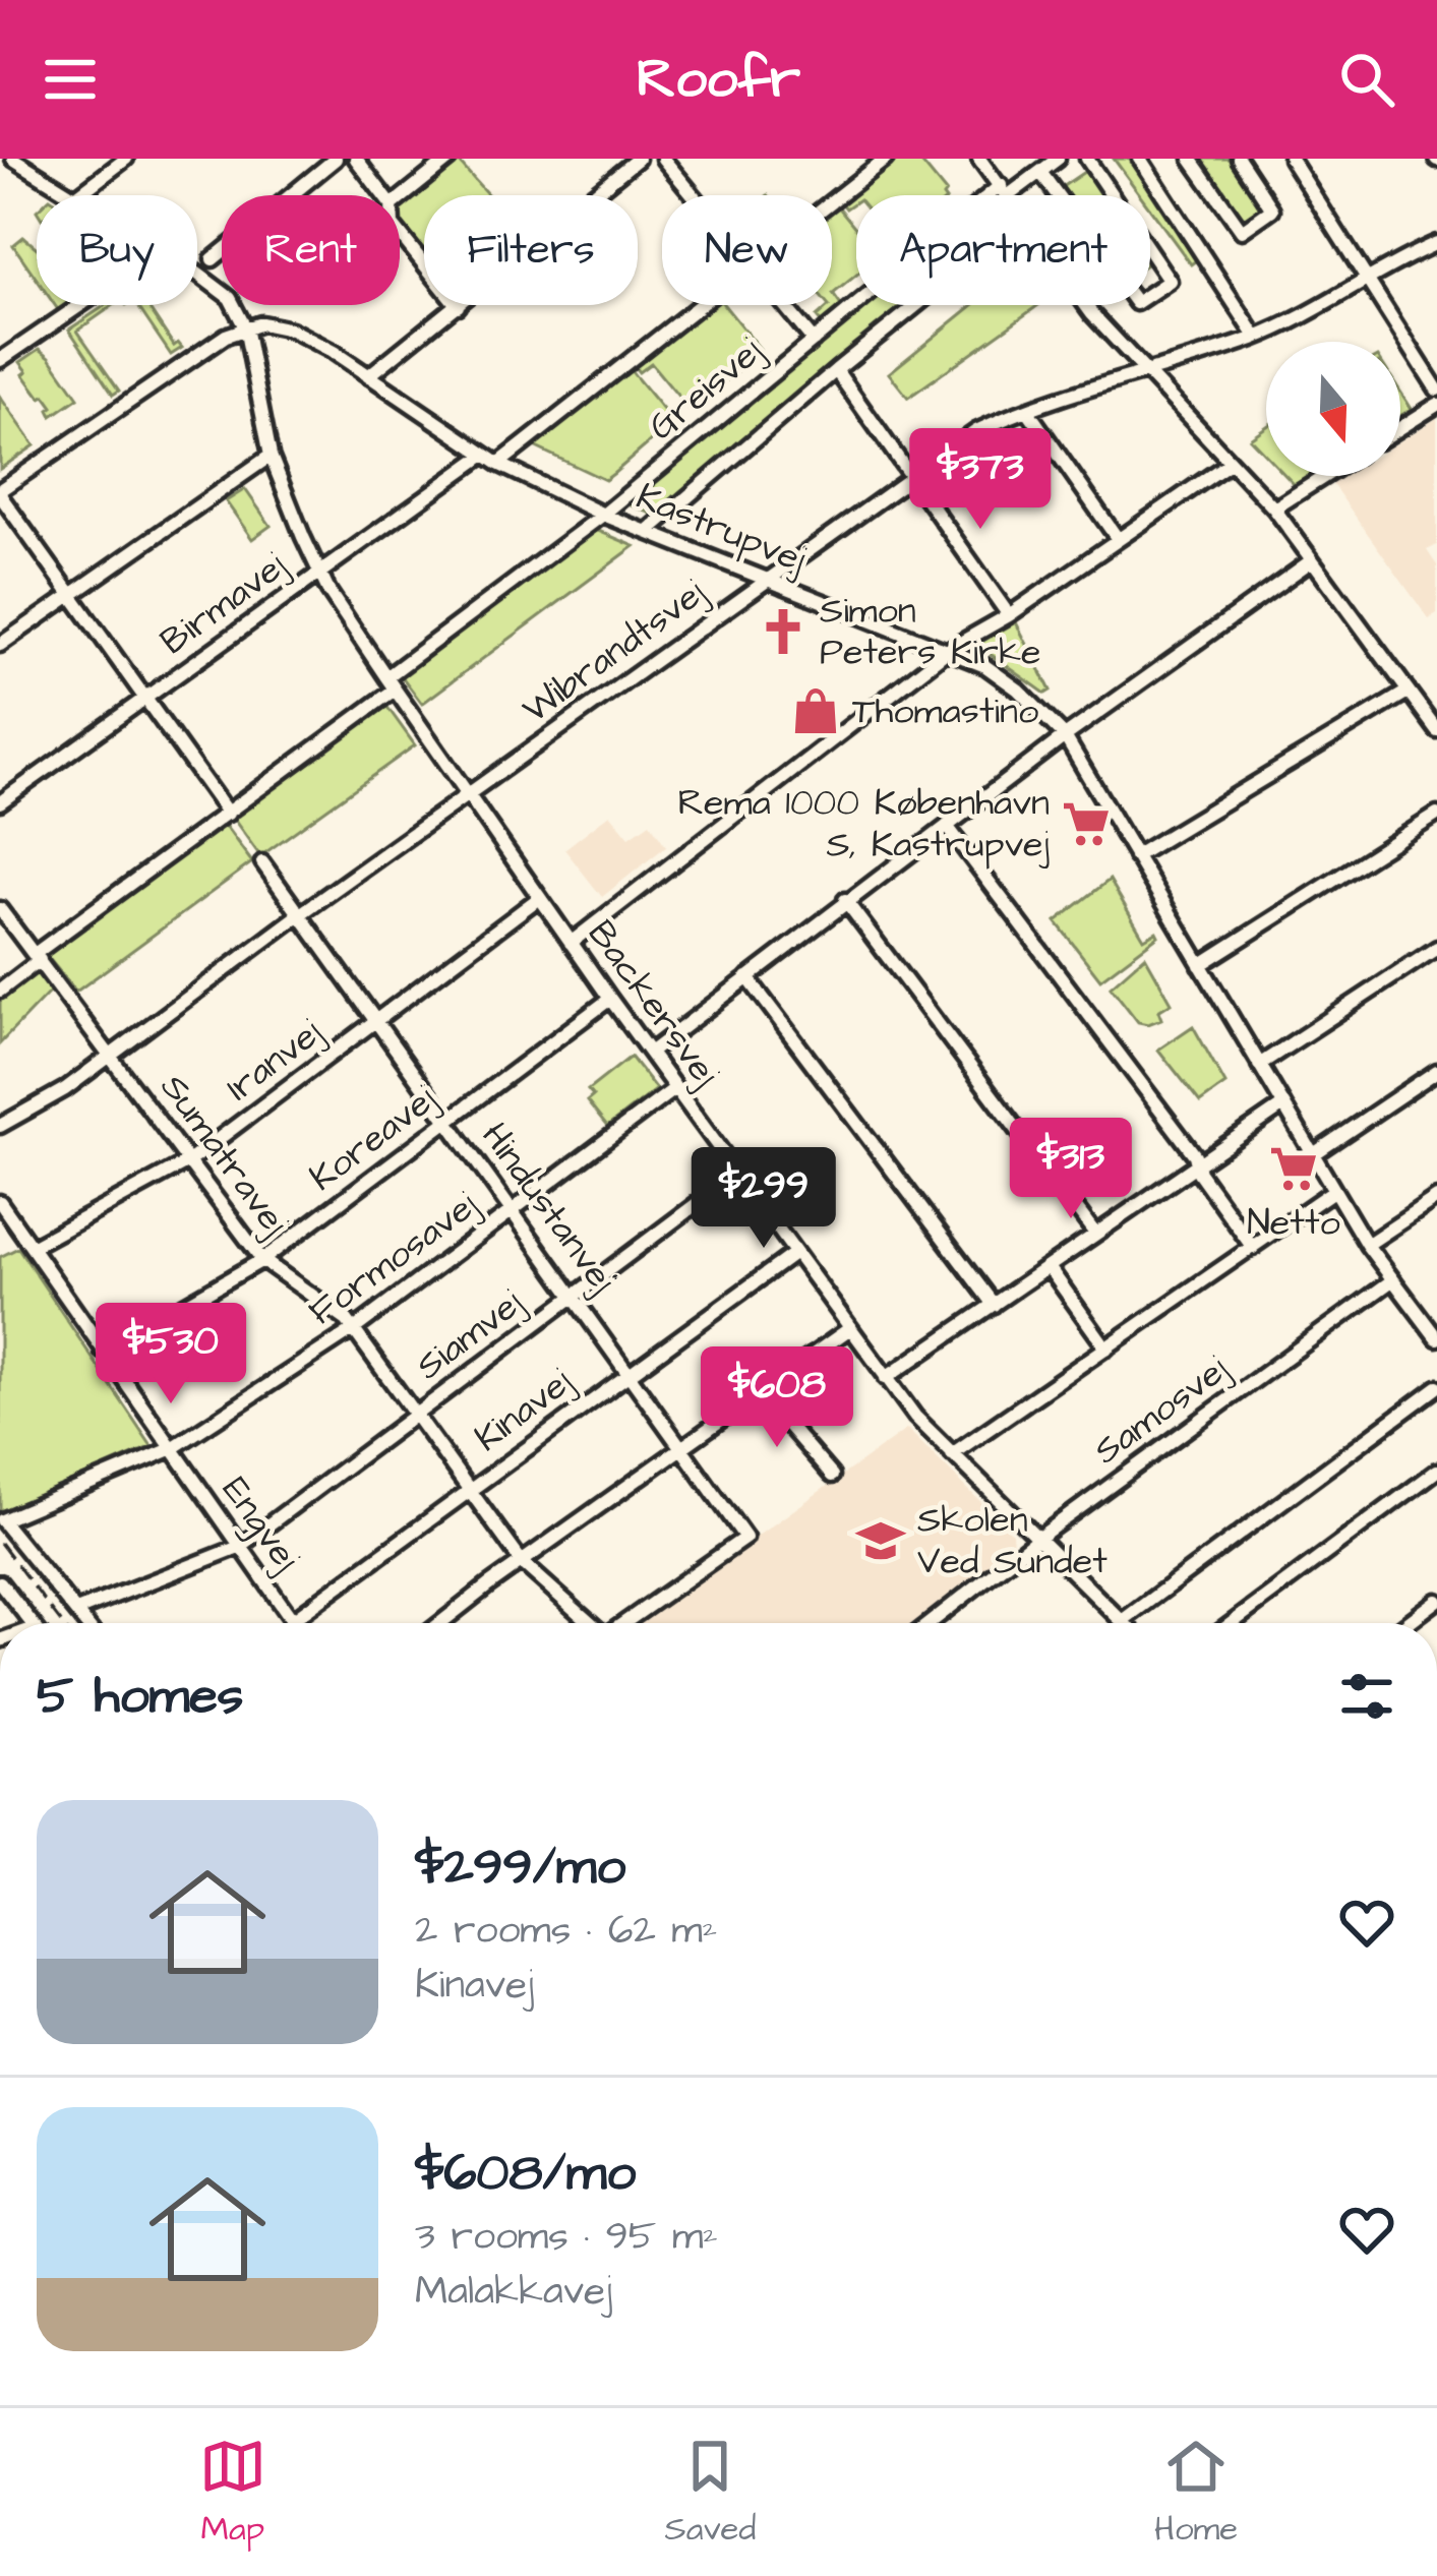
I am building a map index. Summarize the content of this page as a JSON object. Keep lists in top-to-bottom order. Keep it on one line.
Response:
{"streets":{"street":["Greisvej","Kastrupvej","Birmavej","Wibrandtsvej","Backersvej","Iranvej","Koreavej","Sumatravej","Hindustanvej","Formosavej","Siamvej","Kinavej","Samosvej","Engvej"]},"crossings":[["Greisvej","Kastrupvej"],["Greisvej","Backersvej"],["Greisvej","Sumatravej"],["Kastrupvej","Birmavej"],["Kastrupvej","Wibrandtsvej"],["Kastrupvej","Backersvej"],["Kastrupvej","Samosvej"],["Birmavej","Backersvej"],["Wibrandtsvej","Backersvej"],["Wibrandtsvej","Sumatravej"],["Wibrandtsvej","Hindustanvej"],["Backersvej","Iranvej"],["Backersvej","Koreavej"],["Backersvej","Formosavej"],["Backersvej","Siamvej"],["Backersvej","Kinavej"],["Backersvej","Samosvej"],["Iranvej","Sumatravej"],["Iranvej","Hindustanvej"],["Iranvej","Engvej"],["Koreavej","Sumatravej"],["Koreavej","Hindustanvej"],["Koreavej","Engvej"],["Sumatravej","Formosavej"],["Sumatravej","Siamvej"],["Sumatravej","Kinavej"],["Hindustanvej","Formosavej"],["Hindustanvej","Siamvej"],["Hindustanvej","Kinavej"],["Formosavej","Engvej"],["Siamvej","Engvej"],["Kinavej","Engvej"]],"places":{"church":["Simon Peters Kirke"],"shop":["Thomastino"],"supermarket":["Rema 1000 København S, Kastrupvej","Netto"],"school or university":["Skolen Ved Sundet"]},"north":"bottom","page":{"header":"Roofr","chip":["Buy","Rent","Filters","New","Apartment"],"price":["$373","$313","$299","$530","$608"],"heading":"5 homes","list":[{"name":"$299/mo","note":"2 rooms · 62 m² · Kinavej"},{"name":"$608/mo","note":"3 rooms · 95 m² · Malakkavej"}],"tabs":["Map","Saved","Home"]}}
